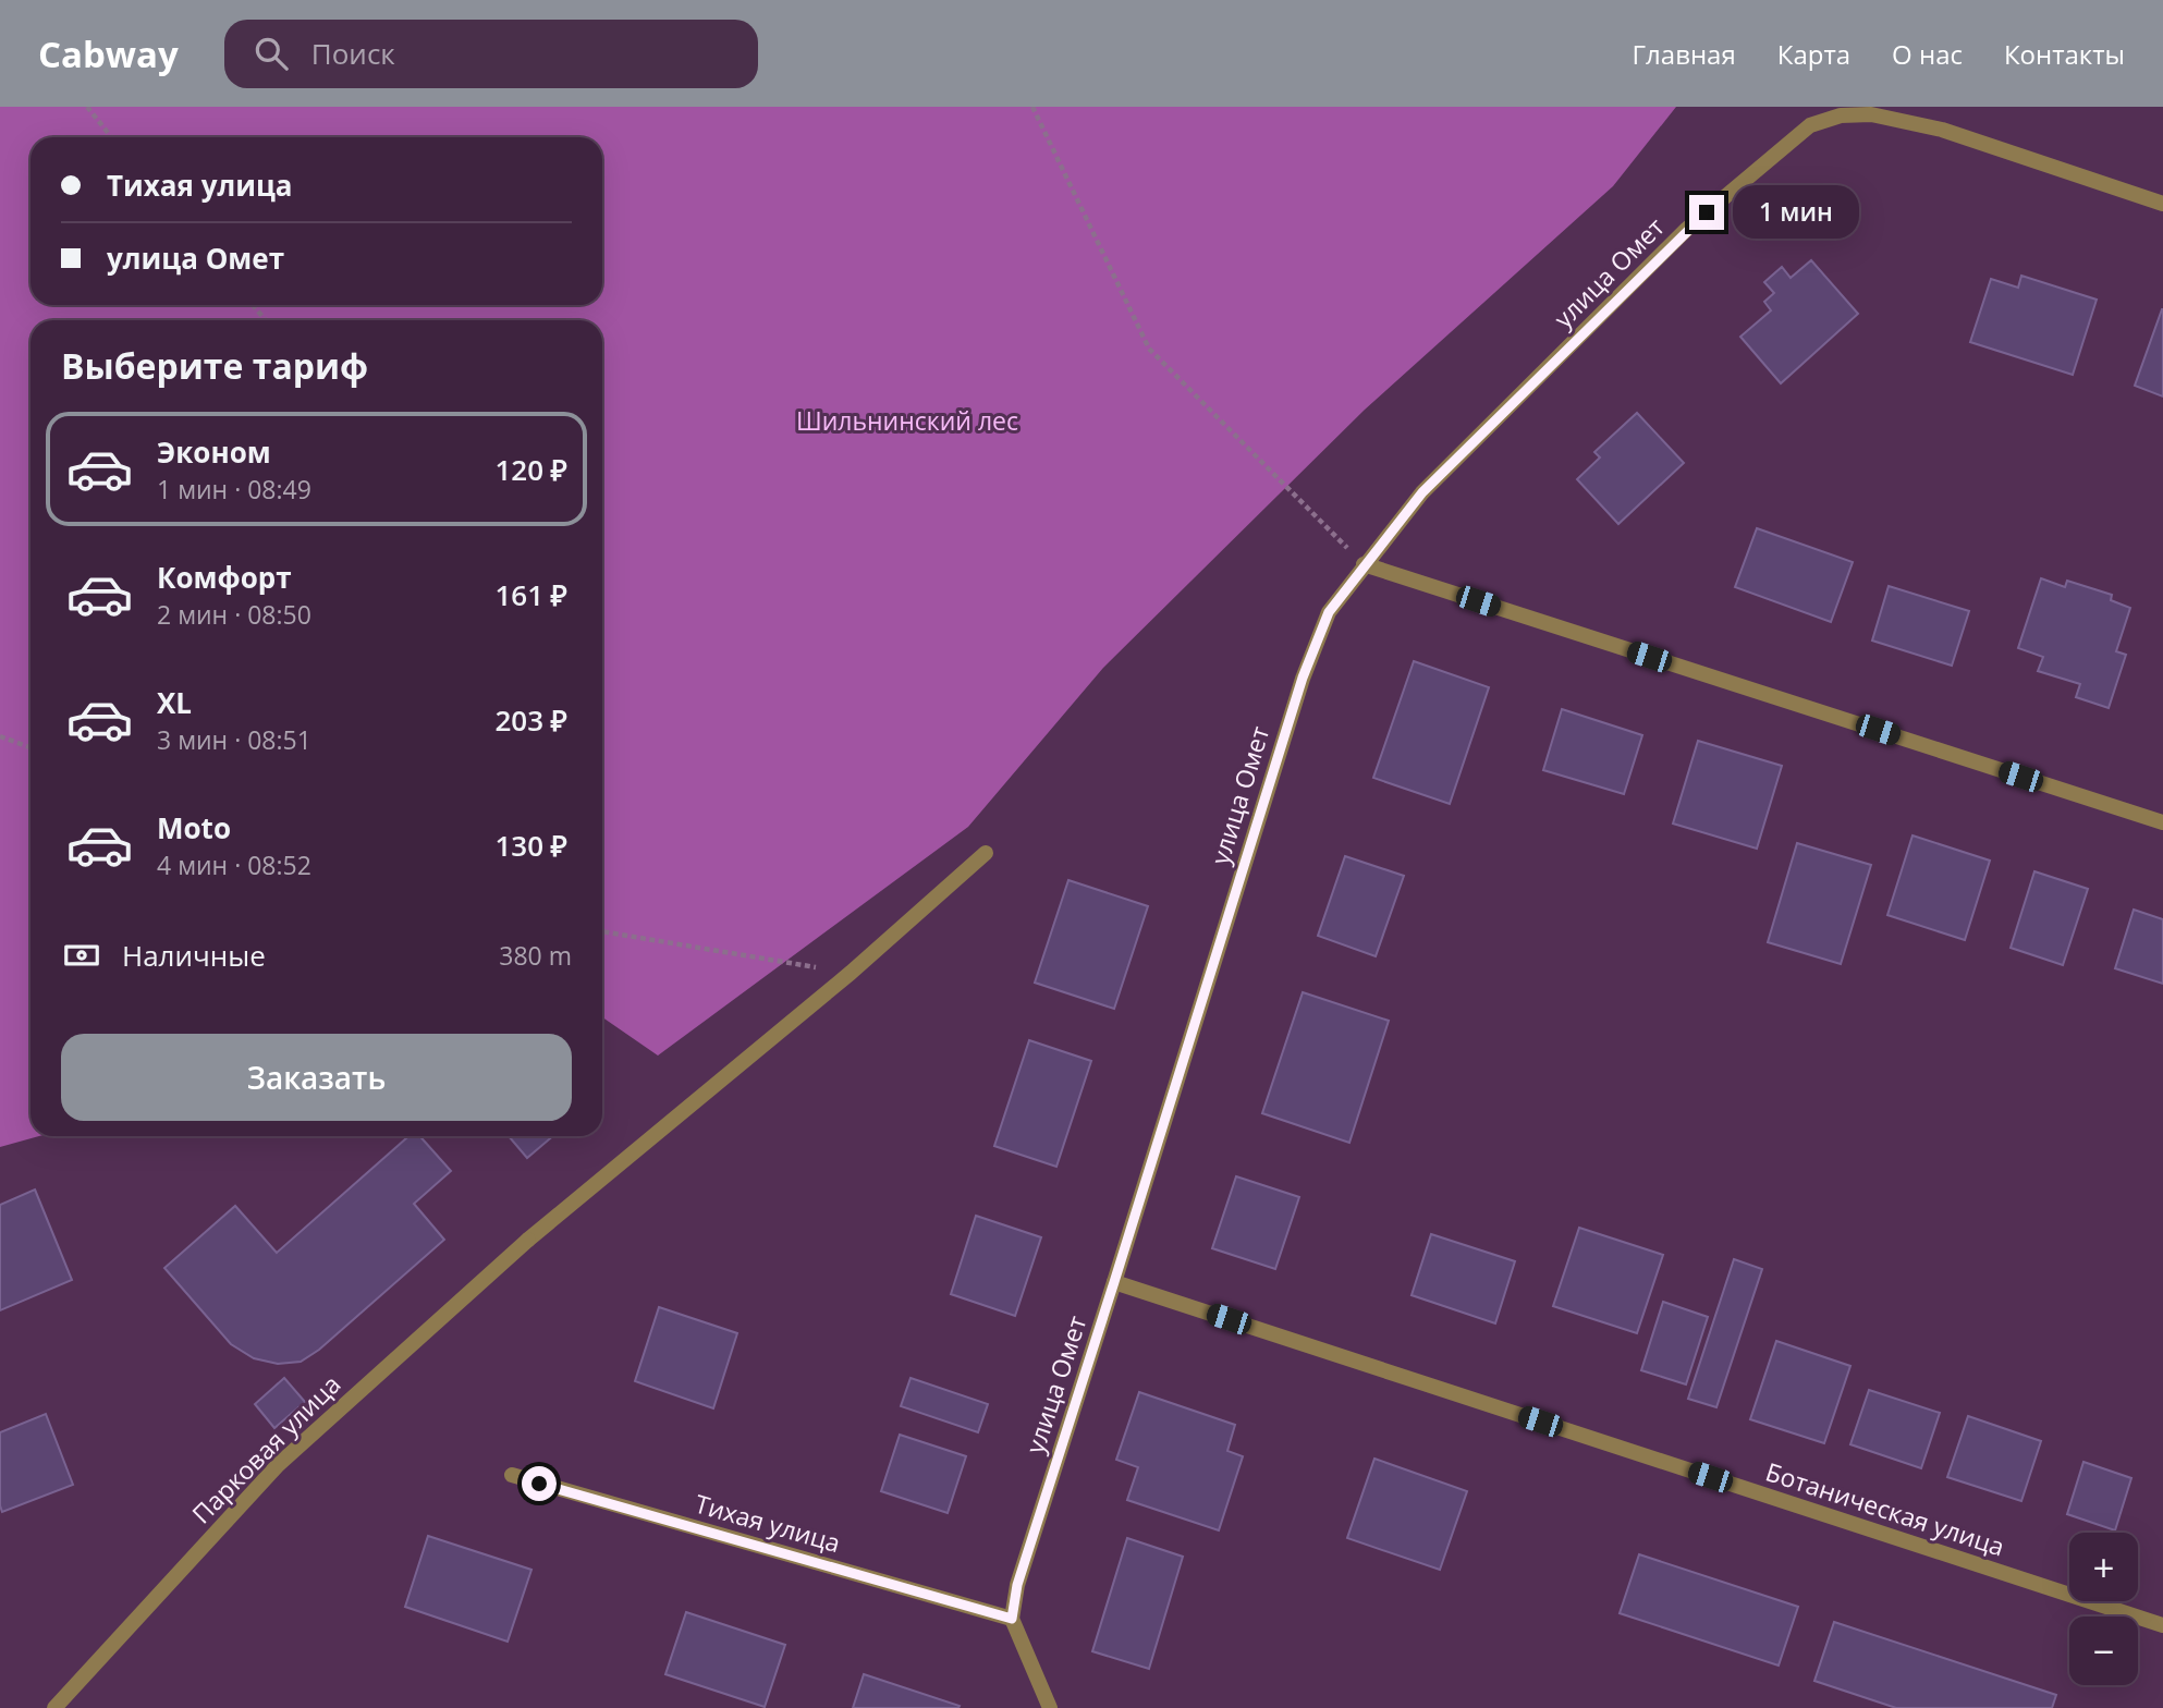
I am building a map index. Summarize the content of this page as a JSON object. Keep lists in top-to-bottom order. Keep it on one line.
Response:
{"streets":{"street":["улица Омет","Парковая улица","Ботаническая улица","Тихая улица"]},"crossings":[["улица Омет","Ботаническая улица"],["улица Омет","Тихая улица"]],"parks":["Шильнинский лес"],"page":{"header":"Cabway","search":"Поиск","nav":["Главная","Карта","О нас","Контакты"],"banner":["Тихая улица","улица Омет"],"bubble":"1 мин","heading":"Выберите тариф","list":[{"name":"Эконом","note":"1 мин · 08:49","value":"120 ₽"},{"name":"Комфорт","note":"2 мин · 08:50","value":"161 ₽"},{"name":"XL","note":"3 мин · 08:51","value":"203 ₽"},{"name":"Moto","note":"4 мин · 08:52","value":"130 ₽"}],"pay":["Наличные","380 m"],"buttons":"Заказать","map_buttons":["+","−"]}}
